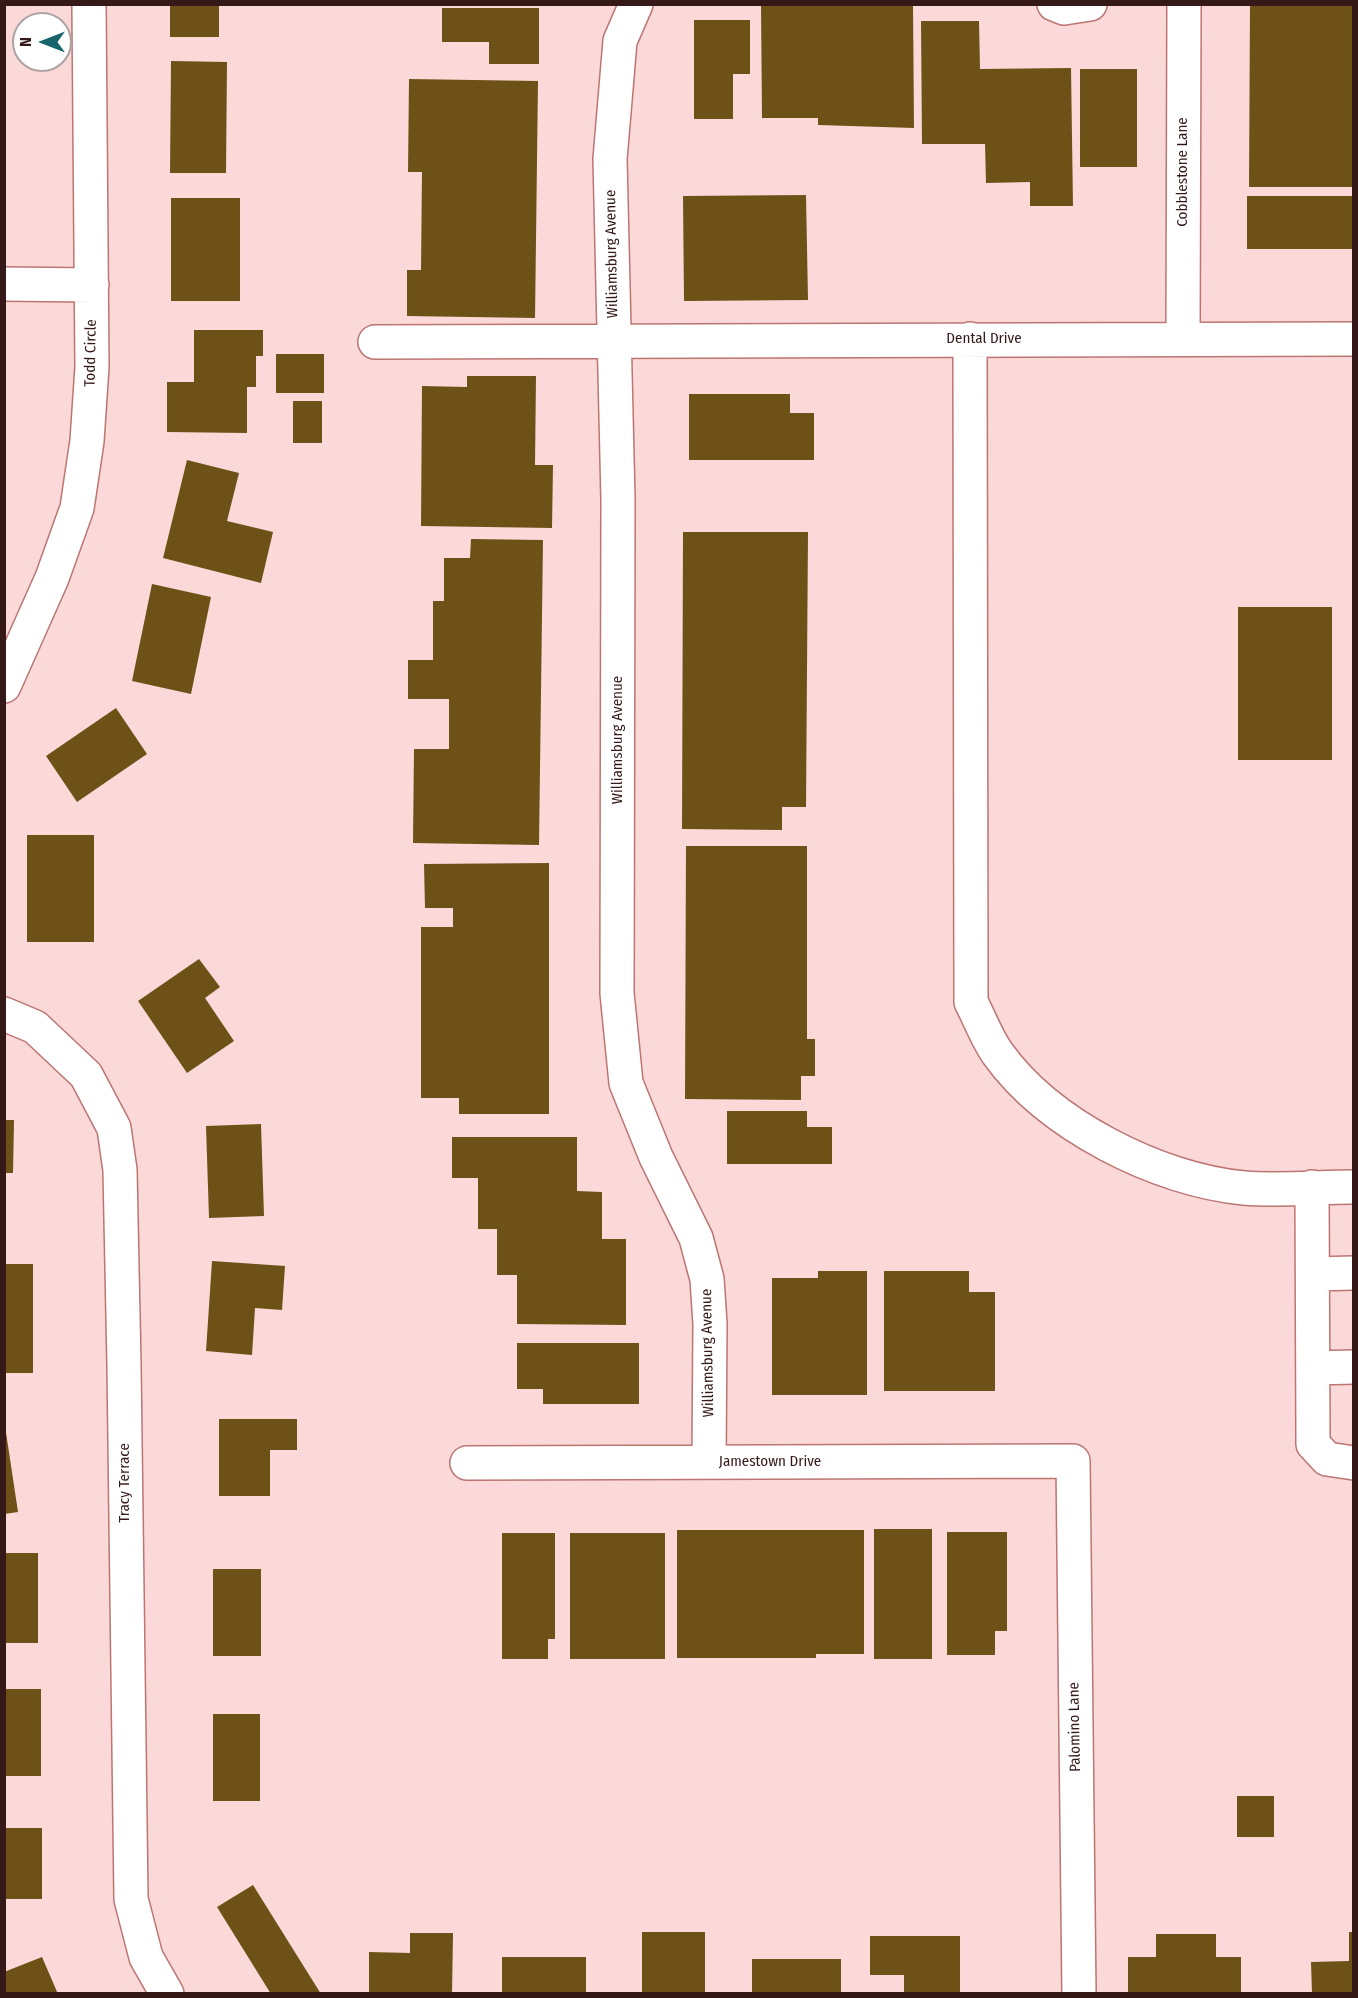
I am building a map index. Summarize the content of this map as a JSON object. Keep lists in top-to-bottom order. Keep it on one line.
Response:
{"streets":{"street":["Cobblestone Lane","Williamsburg Avenue","Dental Drive","Todd Circle","Jamestown Drive","Tracy Terrace","Palomino Lane"]},"crossings":[["Cobblestone Lane","Dental Drive"],["Williamsburg Avenue","Dental Drive"],["Williamsburg Avenue","Jamestown Drive"],["Jamestown Drive","Palomino Lane"]],"north":"left"}
